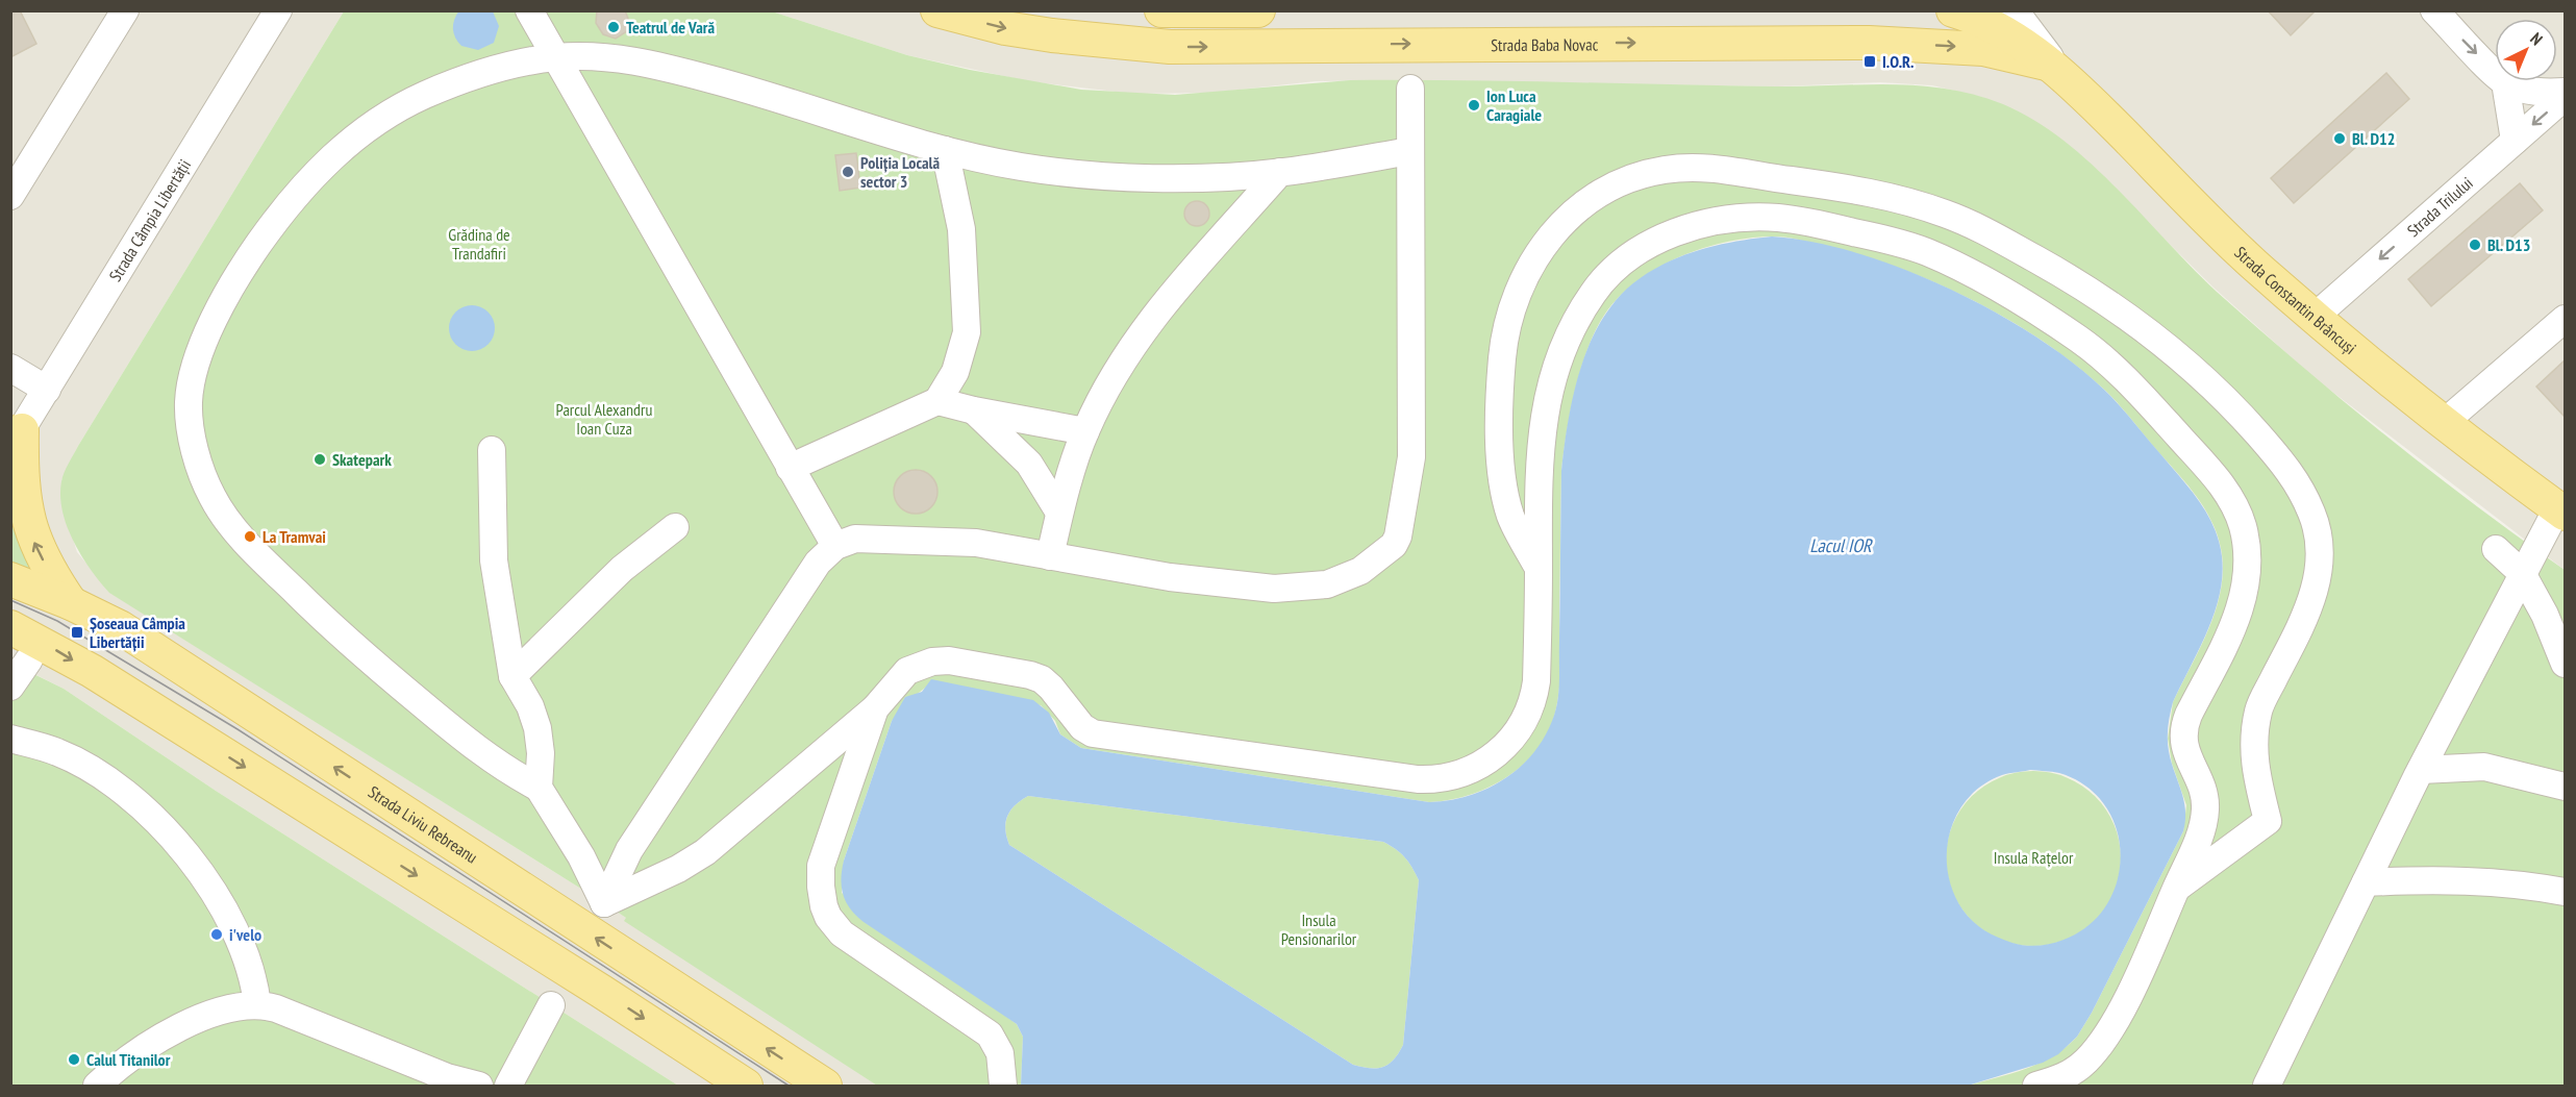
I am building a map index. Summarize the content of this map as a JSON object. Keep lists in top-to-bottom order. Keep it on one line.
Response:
{"streets":{"main road":["Strada Baba Novac","Strada Constantin Brâncuși","Strada Liviu Rebreanu"],"street":["Strada Trilului","Strada Câmpia Libertății"]},"crossings":[["Strada Baba Novac","Strada Constantin Brâncuși"],["Strada Trilului","Strada Constantin Brâncuși"]],"one_way":["Strada Baba Novac"],"water":["Lacul IOR"],"parks":["Grădina de Trandafiri","Parcul Alexandru Ioan Cuza","Insula Rațelor","Insula Pensionarilor"],"places":{"other":["Teatrul de Vară","Ion Luca Caragiale","Bl. D12","Poliția Locală sector 3","Bl. D13","Skatepark","La Tramvai","i'velo","Calul Titanilor"],"transit":["I.O.R.","Șoseaua Câmpia Libertății"]},"north":"top right"}
